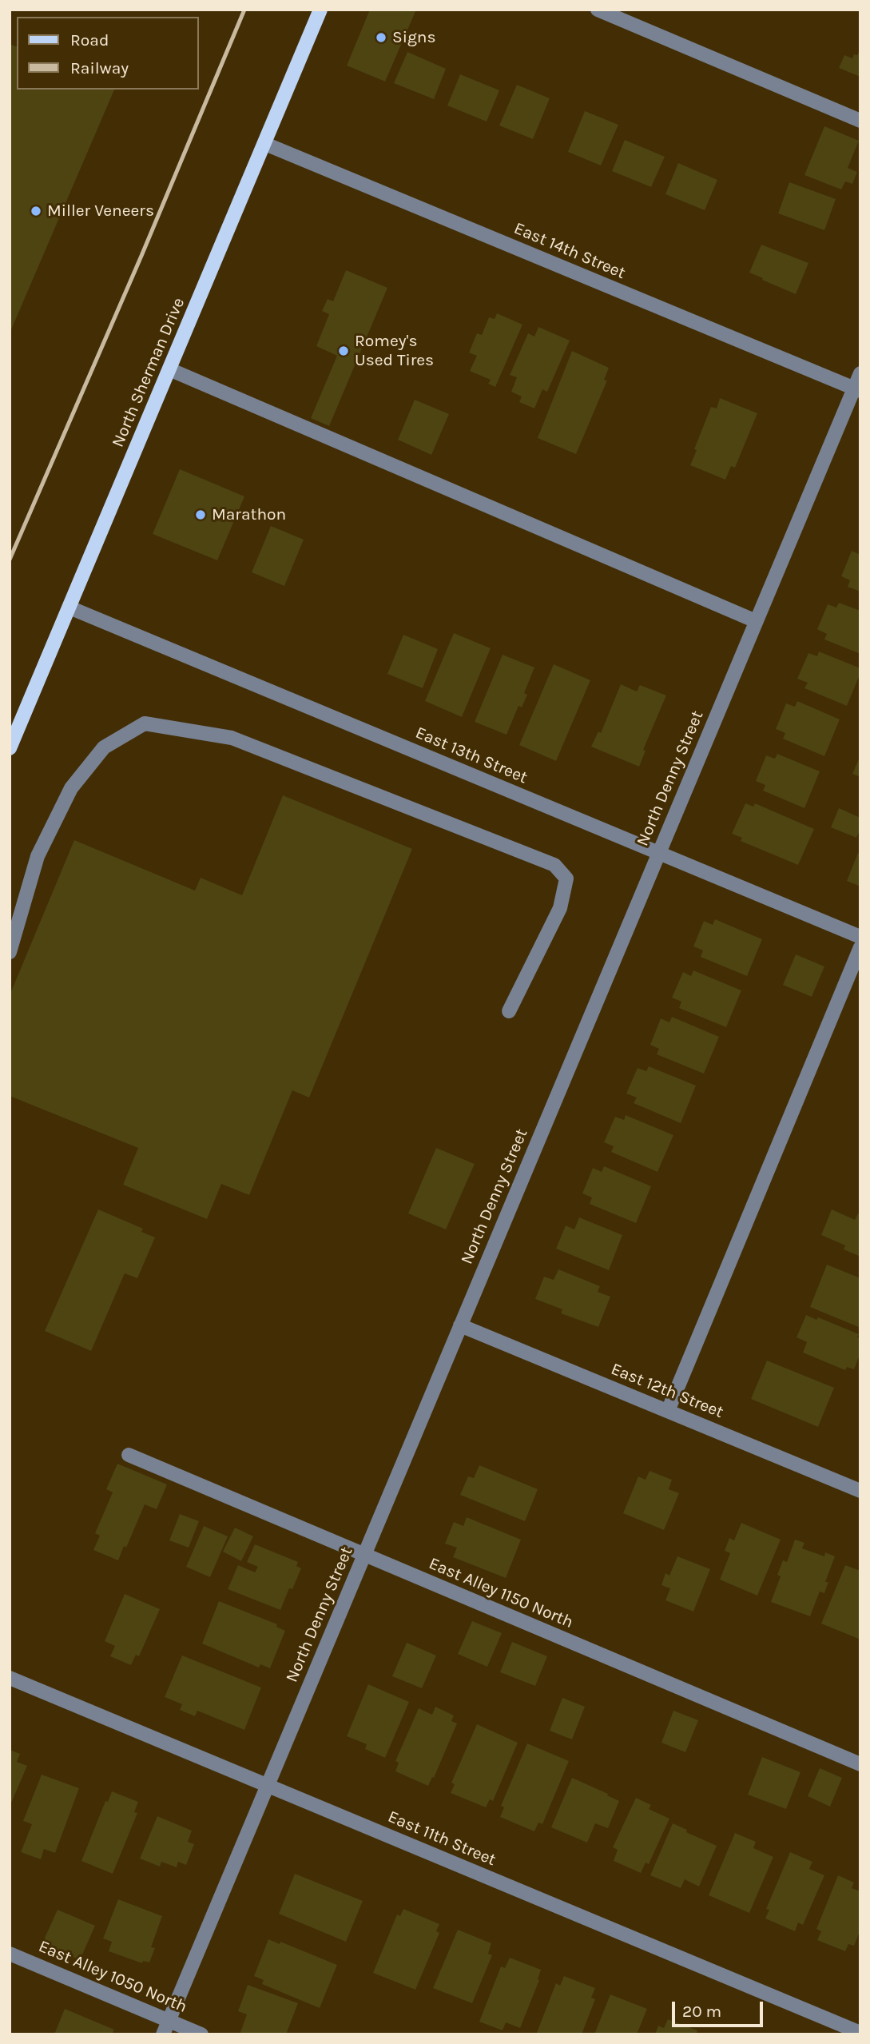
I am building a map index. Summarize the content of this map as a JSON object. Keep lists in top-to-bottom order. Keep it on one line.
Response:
{"streets":{"main road":["North Sherman Drive"],"street":["East 14th Street","East 13th Street","North Denny Street","East 12th Street","East Alley 1150 North","East 11th Street","East Alley 1050 North"]},"crossings":[["East 14th Street","North Sherman Drive"],["East 14th Street","North Denny Street"],["North Sherman Drive","East 13th Street"],["East 13th Street","North Denny Street"],["North Denny Street","East 12th Street"],["North Denny Street","East Alley 1150 North"],["North Denny Street","East 11th Street"],["North Denny Street","East Alley 1050 North"]],"places":["Signs","Miller Veneers","Romey's Used Tires","Marathon"],"legend":["Road","Railway"],"scale_bar":"20 m"}
